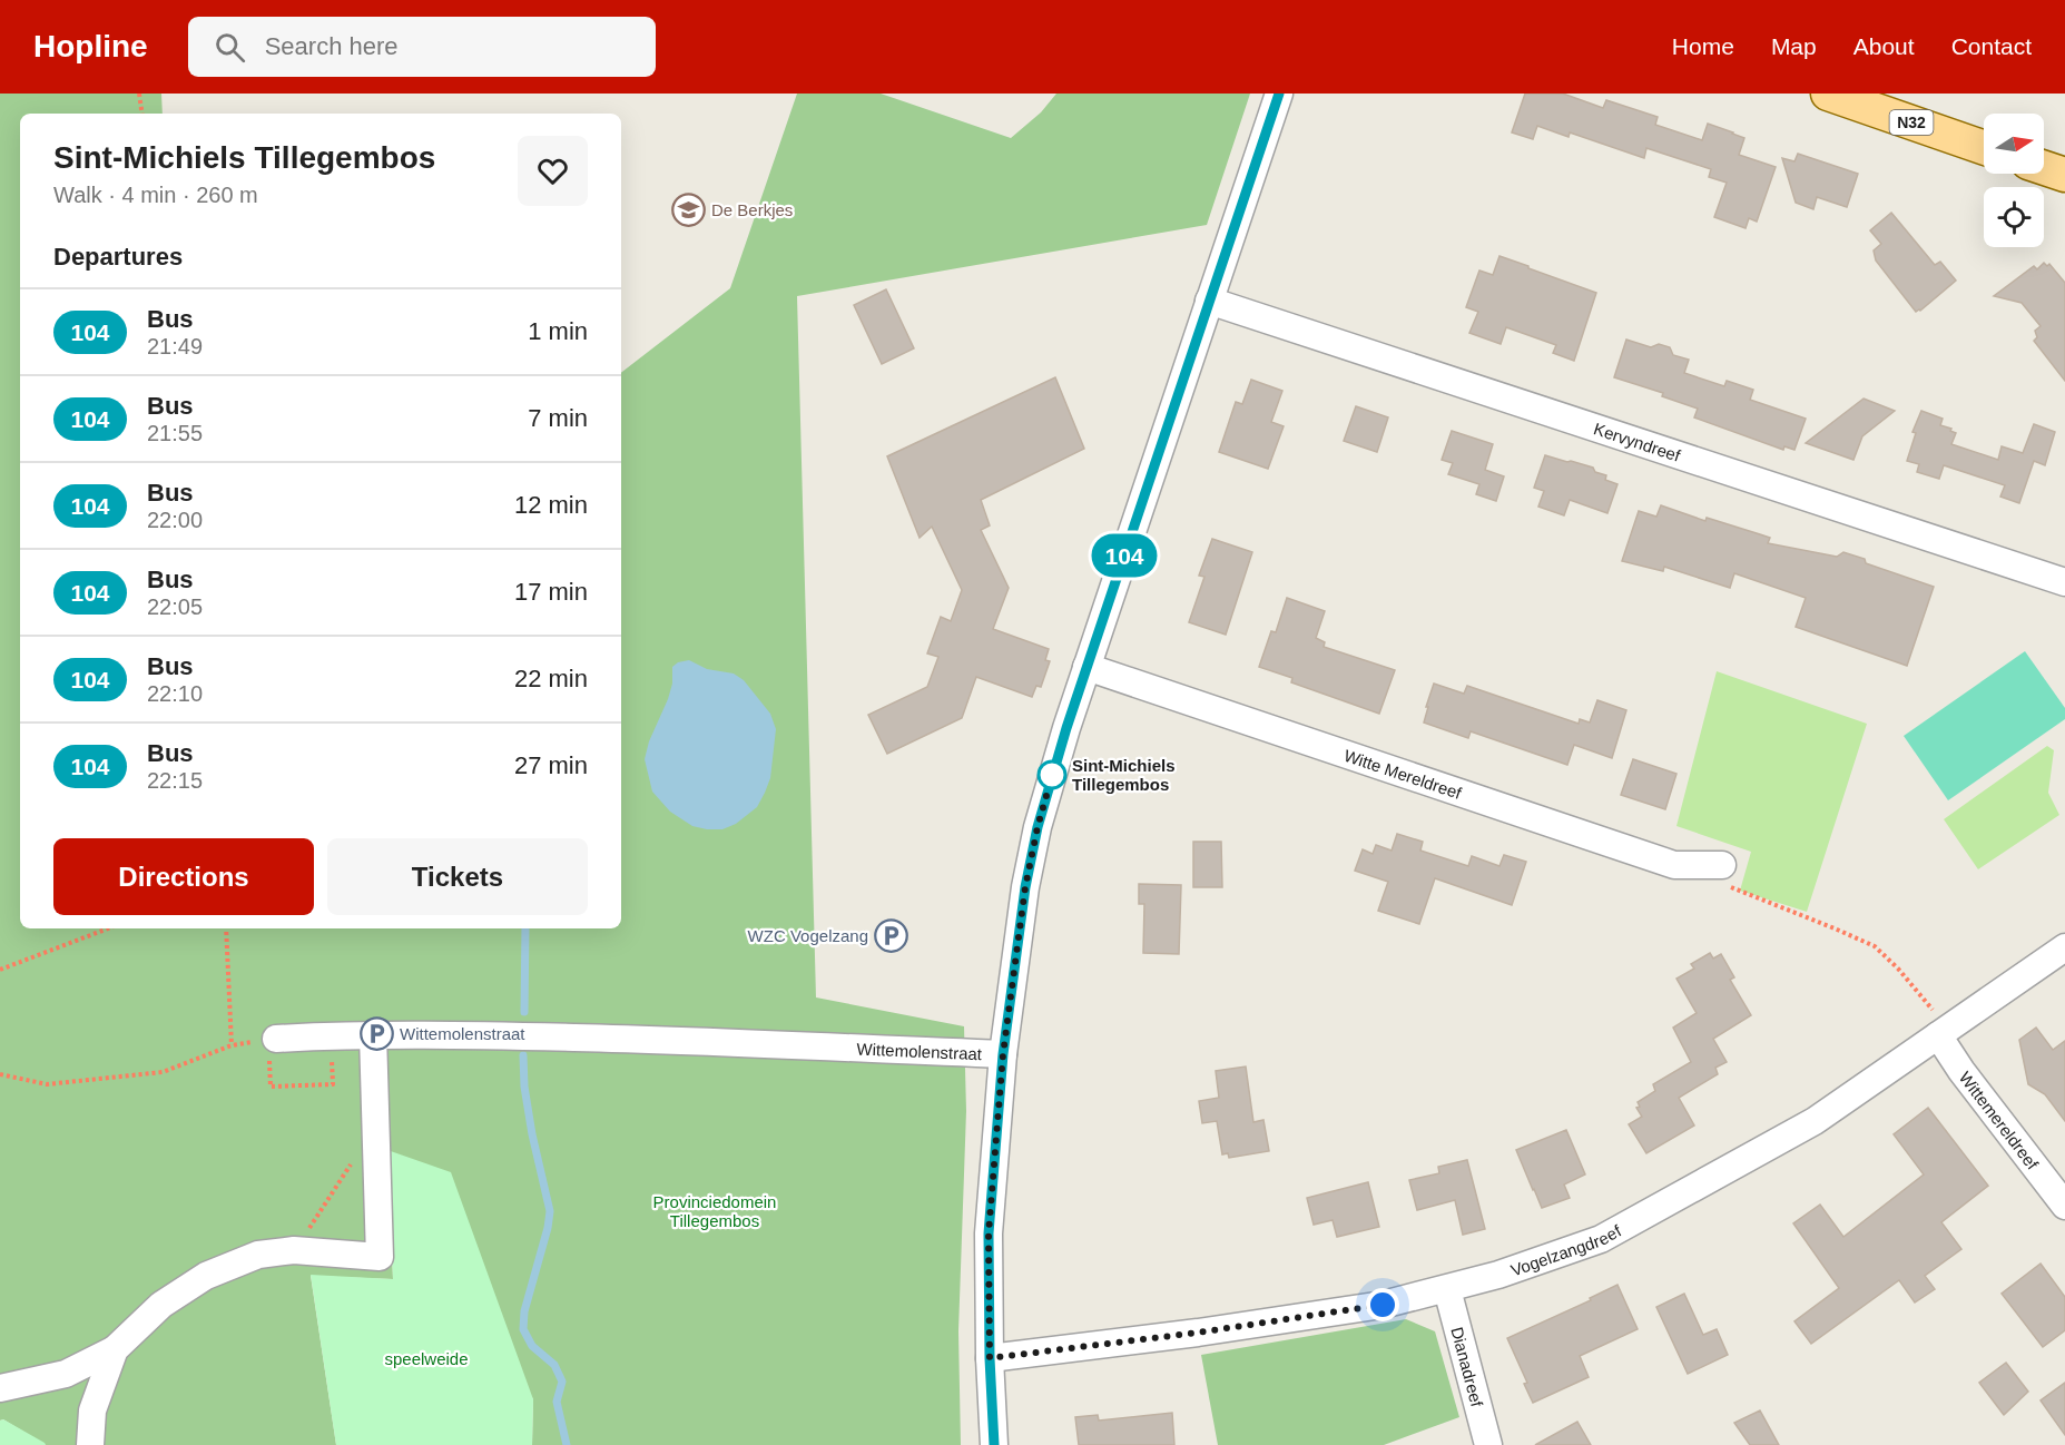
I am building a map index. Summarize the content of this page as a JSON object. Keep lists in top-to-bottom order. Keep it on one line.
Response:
{"streets":{"main road":["N32"],"street":["Kervyndreef","Witte Mereldreef","Wittemolenstraat","Wittemereldreef","Vogelzangdreef","Dianadreef"]},"crossings":[["Kervyndreef","Wittemolenstraat"],["Witte Mereldreef","Wittemolenstraat"],["Wittemolenstraat","Vogelzangdreef"],["Wittemereldreef","Vogelzangdreef"],["Vogelzangdreef","Dianadreef"]],"parks":["Provinciedomein Tillegembos","speelweide"],"places":{"school or university":["De Berkjes"],"other":["Sint-Michiels Tillegembos"],"parking":["WZC Vogelzang","Wittemolenstraat"]},"lines":["bus line 104"],"north":"right","page":{"header":"Hopline","search":"Search here","nav":["Home","Map","About","Contact"],"on_map":"104","heading":[["Sint-Michiels Tillegembos","Walk · 4 min · 260 m"],"Departures"],"list":[{"mark":"104","name":"Bus","note":"21:49","value":"1 min"},{"mark":"104","name":"Bus","note":"21:55","value":"7 min"},{"mark":"104","name":"Bus","note":"22:00","value":"12 min"},{"mark":"104","name":"Bus","note":"22:05","value":"17 min"},{"mark":"104","name":"Bus","note":"22:10","value":"22 min"},{"mark":"104","name":"Bus","note":"22:15","value":"27 min"}],"buttons":["Directions","Tickets"]}}
